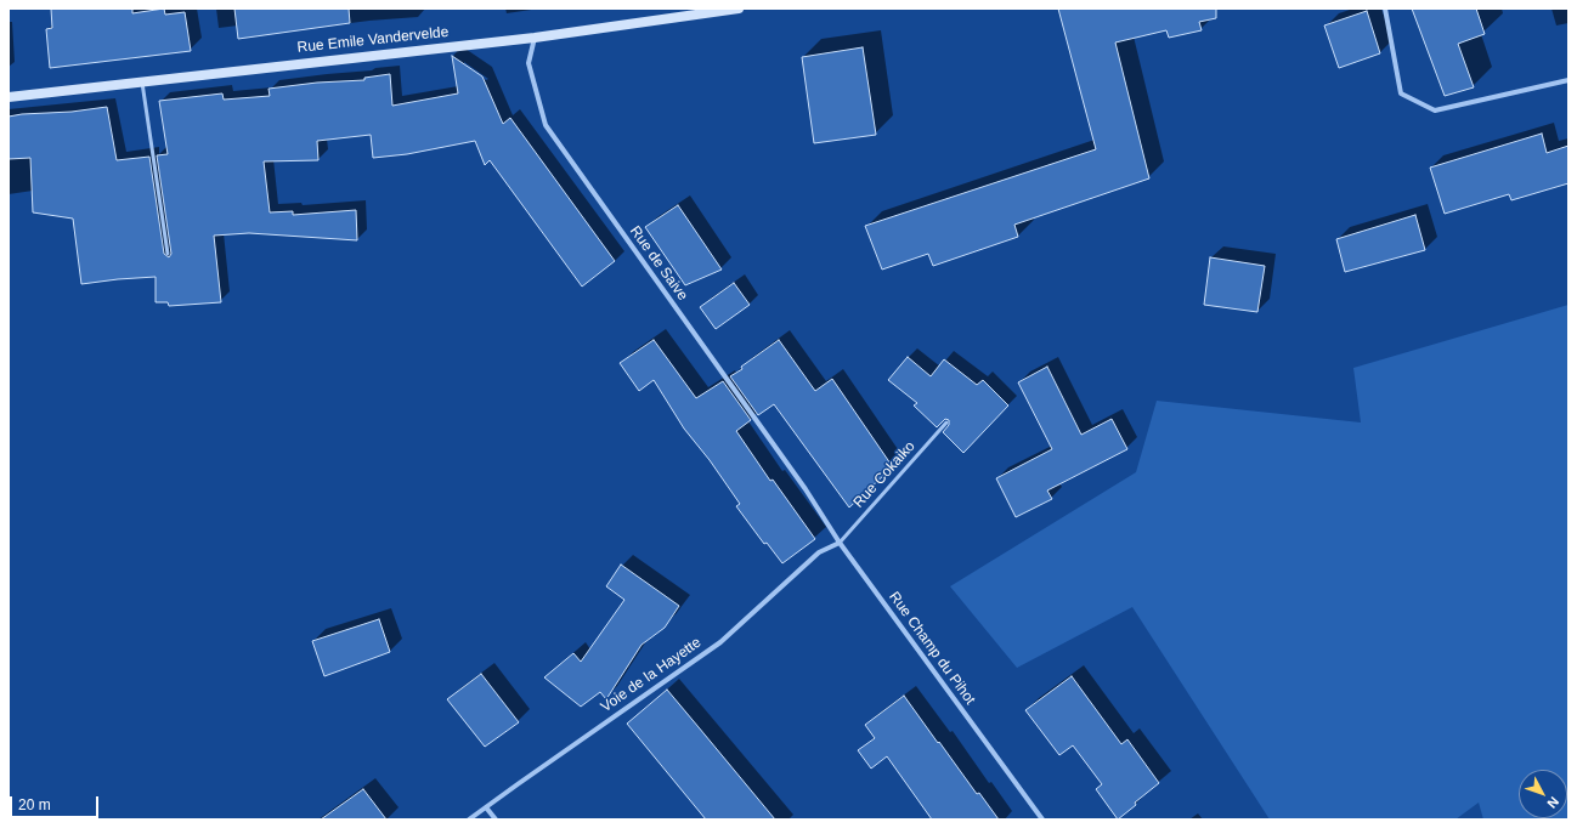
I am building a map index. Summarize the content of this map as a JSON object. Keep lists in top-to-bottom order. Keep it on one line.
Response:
{"streets":{"street":["Rue Emile Vandervelde","Rue de Saive","Rue Champ du Pihot","Voie de la Hayette"],"lane":["Rue Cokaiko"]},"crossings":[["Rue Emile Vandervelde","Rue de Saive"],["Rue de Saive","Rue Champ du Pihot"],["Rue Cokaiko","Rue Champ du Pihot"],["Rue Cokaiko","Voie de la Hayette"],["Rue Champ du Pihot","Voie de la Hayette"]],"scale_bar":"20 m","north":"bottom right"}
